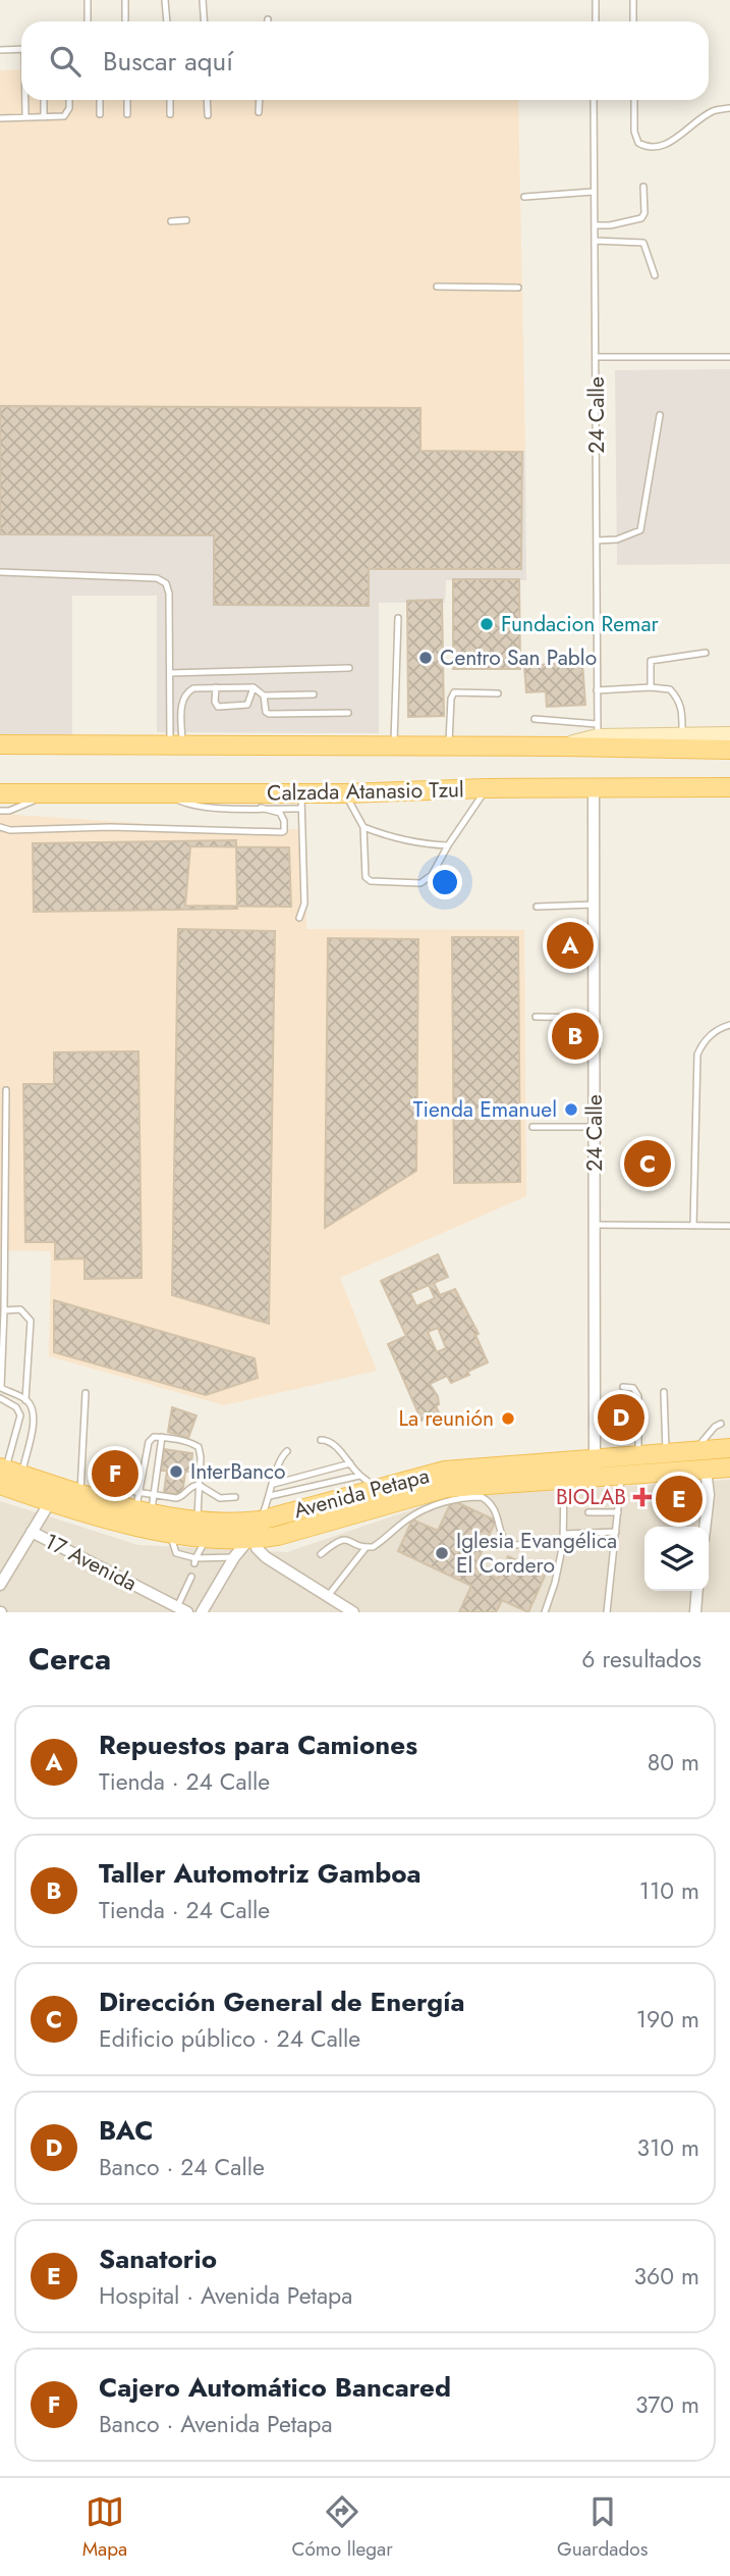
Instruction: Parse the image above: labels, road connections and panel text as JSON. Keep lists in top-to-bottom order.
{
  "streets": {
    "main road": ["Calzada Atanasio Tzul", "Avenida Petapa"],
    "street": ["24 Calle", "17 Avenida"]
  },
  "crossings": [
    ["24 Calle", "Calzada Atanasio Tzul"],
    ["24 Calle", "Avenida Petapa"]
  ],
  "places": {
    "other": [
      "Fundacion Remar",
      "Centro San Pablo",
      "Tienda Emanuel",
      "La reunión",
      "InterBanco",
      "Iglesia Evangélica El Cordero"
    ],
    "health": ["BIOLAB"]
  },
  "page": {
    "search": "Buscar aquí",
    "pins": [
      "A",
      "B",
      "C",
      "D",
      "F",
      "E"
    ],
    "heading": ["Cerca", "6 resultados"],
    "list": [
      {
        "mark": "A",
        "name": "Repuestos para Camiones",
        "note": "Tienda · 24 Calle",
        "value": "80 m"
      },
      {
        "mark": "B",
        "name": "Taller Automotriz Gamboa",
        "note": "Tienda · 24 Calle",
        "value": "110 m"
      },
      {
        "mark": "C",
        "name": "Dirección General de Energía",
        "note": "Edificio público · 24 Calle",
        "value": "190 m"
      },
      {
        "mark": "D",
        "name": "BAC",
        "note": "Banco · 24 Calle",
        "value": "310 m"
      },
      {
        "mark": "E",
        "name": "Sanatorio",
        "note": "Hospital · Avenida Petapa",
        "value": "360 m"
      },
      {
        "mark": "F",
        "name": "Cajero Automático Bancared",
        "note": "Banco · Avenida Petapa",
        "value": "370 m"
      }
    ],
    "nav": ["Mapa", "Cómo llegar", "Guardados"]
  }
}
